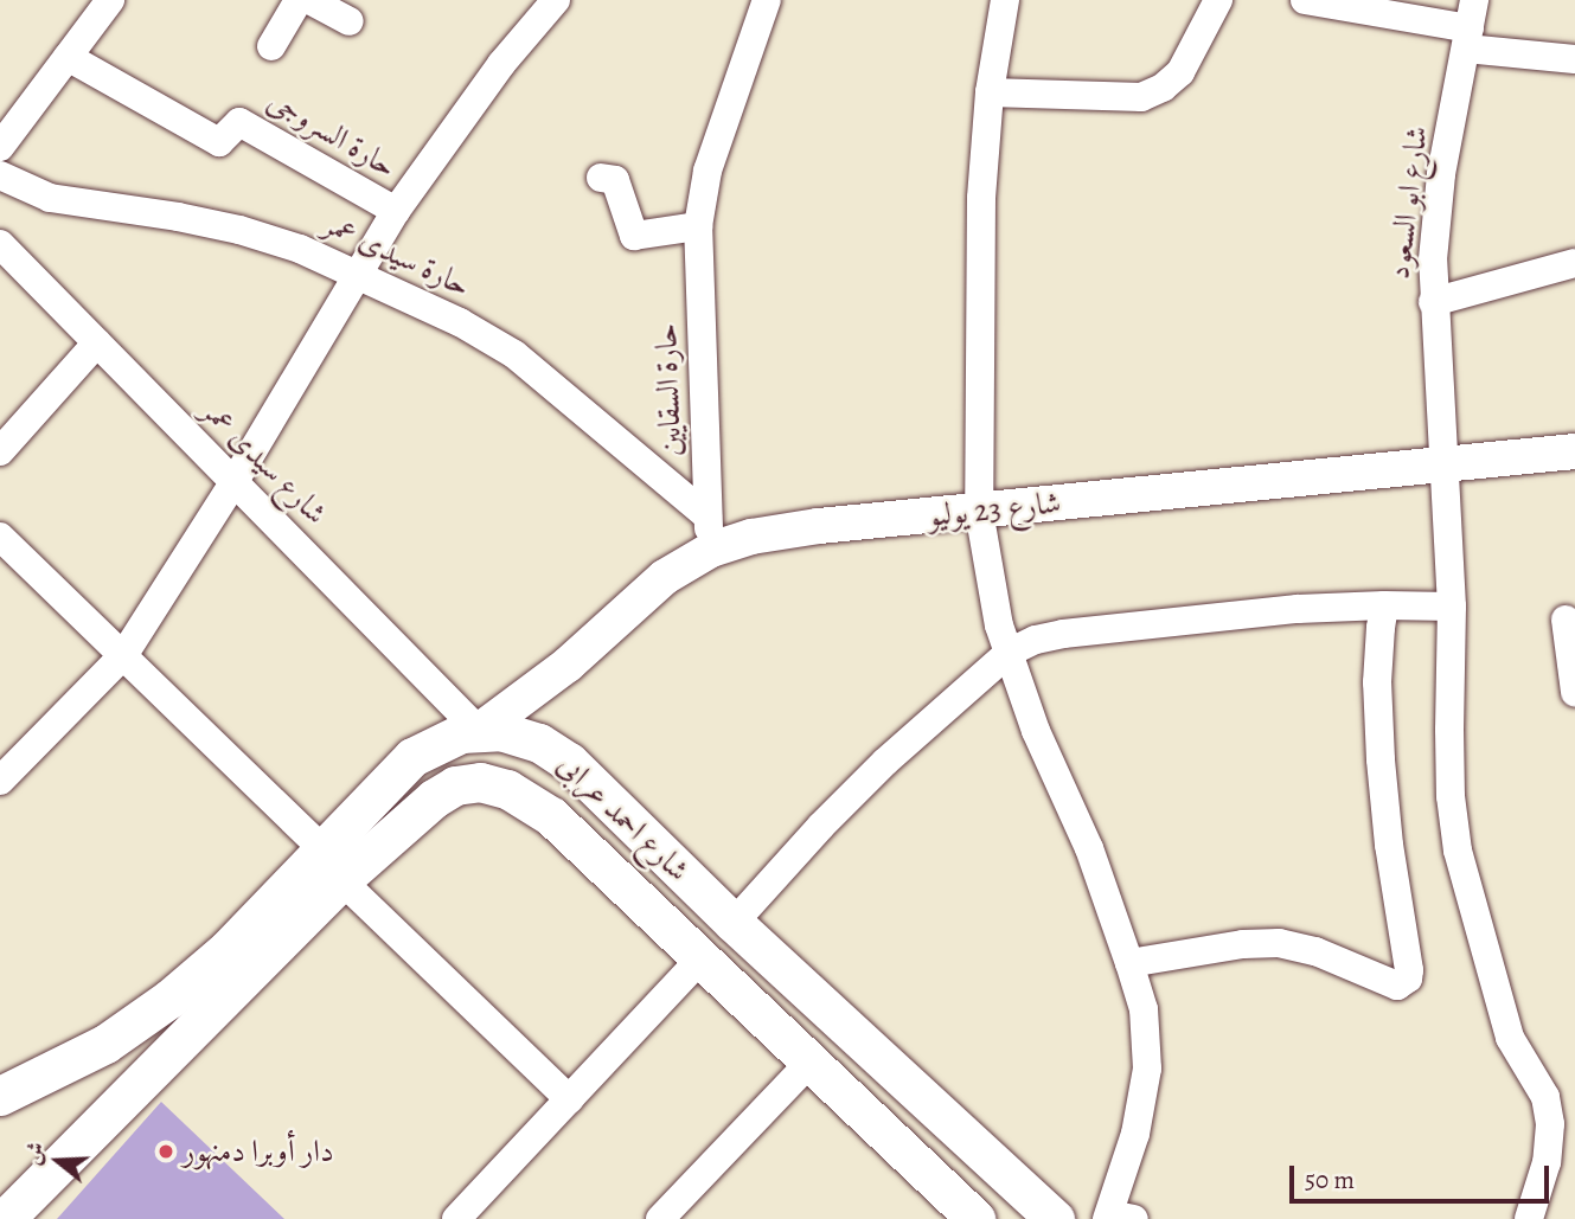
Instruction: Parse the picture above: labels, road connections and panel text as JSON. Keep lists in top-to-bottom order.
{
  "streets": {
    "main road": ["شارع احمد عرابى"],
    "street": [
      "حارة السروجى",
      "شارع ابو السعود",
      "حارة سيدى عمر",
      "حارة السقايين",
      "شارع سيدى عمر",
      "شارع 23 يوليو"
    ]
  },
  "crossings": [
    ["شارع ابو السعود", "شارع 23 يوليو"],
    ["حارة سيدى عمر", "حارة السقايين"],
    ["حارة سيدى عمر", "شارع 23 يوليو"],
    ["حارة السقايين", "شارع 23 يوليو"],
    ["شارع سيدى عمر", "شارع 23 يوليو"],
    ["شارع سيدى عمر", "شارع احمد عرابى"],
    ["شارع 23 يوليو", "شارع احمد عرابى"]
  ],
  "places": ["دار أوبرا دمنهور"],
  "scale_bar": "50 m",
  "north": "left"
}
